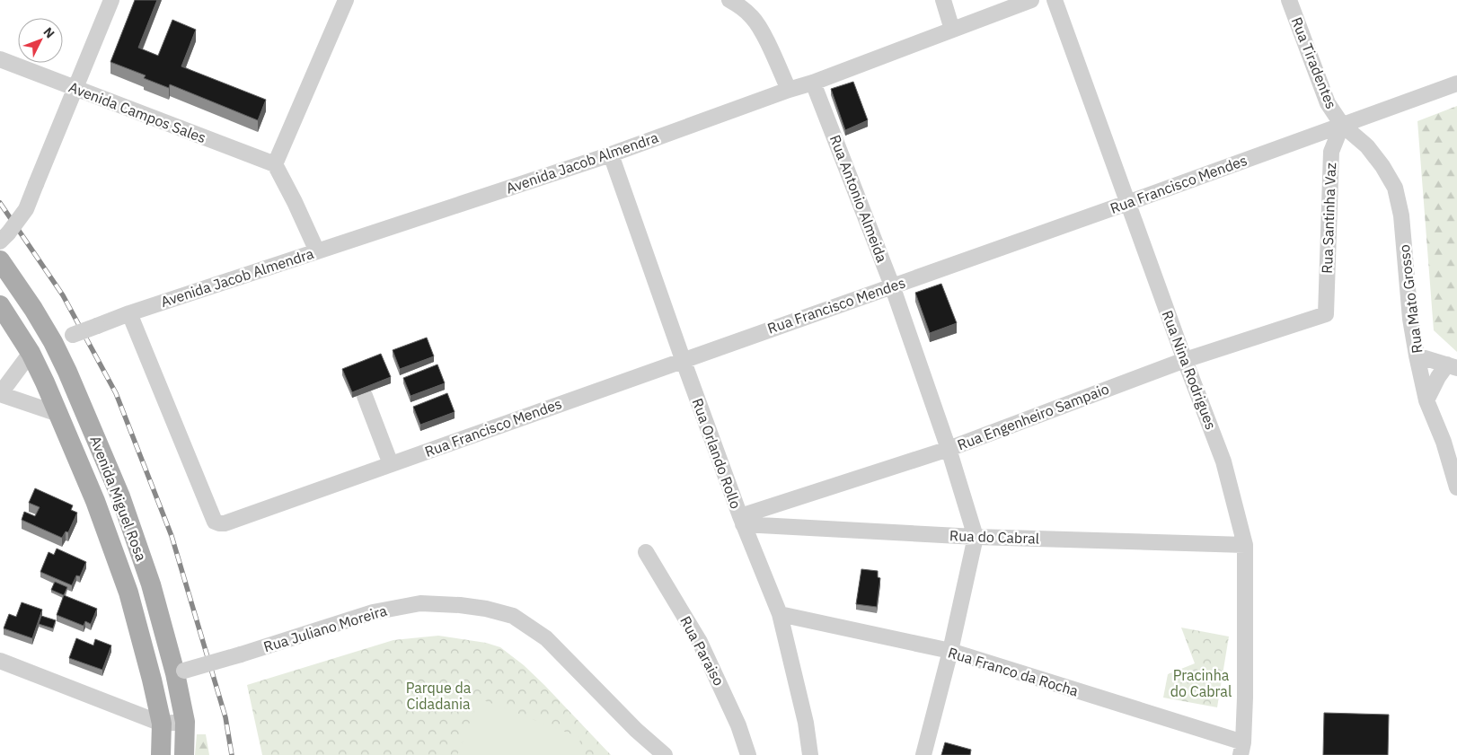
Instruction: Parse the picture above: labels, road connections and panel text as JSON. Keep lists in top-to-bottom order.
{
  "streets": {
    "main road": ["Avenida Miguel Rosa"],
    "street": [
      "Rua Tiradentes",
      "Avenida Campos Sales",
      "Avenida Jacob Almendra",
      "Rua Francisco Mendes",
      "Rua Antonio Almeida",
      "Rua Santinha Vaz",
      "Rua Mato Grosso",
      "Rua Nina Rodrigues",
      "Rua Engenheiro Sampaio",
      "Rua Orlando Rollo",
      "Rua do Cabral",
      "Rua Juliano Moreira",
      "Rua Paraiso",
      "Rua Franco da Rocha"
    ]
  },
  "crossings": [
    ["Rua Tiradentes", "Rua Francisco Mendes"],
    ["Rua Tiradentes", "Rua Santinha Vaz"],
    ["Rua Tiradentes", "Rua Mato Grosso"],
    ["Avenida Jacob Almendra", "Rua Francisco Mendes"],
    ["Avenida Jacob Almendra", "Rua Antonio Almeida"],
    ["Avenida Jacob Almendra", "Rua Orlando Rollo"],
    ["Avenida Jacob Almendra", "Avenida Miguel Rosa"],
    ["Rua Francisco Mendes", "Rua Antonio Almeida"],
    ["Rua Francisco Mendes", "Rua Santinha Vaz"],
    ["Rua Francisco Mendes", "Rua Mato Grosso"],
    ["Rua Francisco Mendes", "Rua Nina Rodrigues"],
    ["Rua Francisco Mendes", "Rua Orlando Rollo"],
    ["Rua Antonio Almeida", "Rua Engenheiro Sampaio"],
    ["Rua Antonio Almeida", "Rua do Cabral"],
    ["Rua Antonio Almeida", "Rua Franco da Rocha"],
    ["Rua Santinha Vaz", "Rua Mato Grosso"],
    ["Rua Santinha Vaz", "Rua Engenheiro Sampaio"],
    ["Rua Nina Rodrigues", "Rua Engenheiro Sampaio"],
    ["Rua Nina Rodrigues", "Rua do Cabral"],
    ["Rua Nina Rodrigues", "Rua Franco da Rocha"],
    ["Rua Engenheiro Sampaio", "Rua Orlando Rollo"],
    ["Rua Engenheiro Sampaio", "Rua do Cabral"],
    ["Rua Orlando Rollo", "Rua do Cabral"],
    ["Rua Orlando Rollo", "Rua Franco da Rocha"],
    ["Avenida Miguel Rosa", "Rua Juliano Moreira"]
  ],
  "parks": ["Pracinha do Cabral", "Parque da Cidadania"],
  "north": "top right"
}
